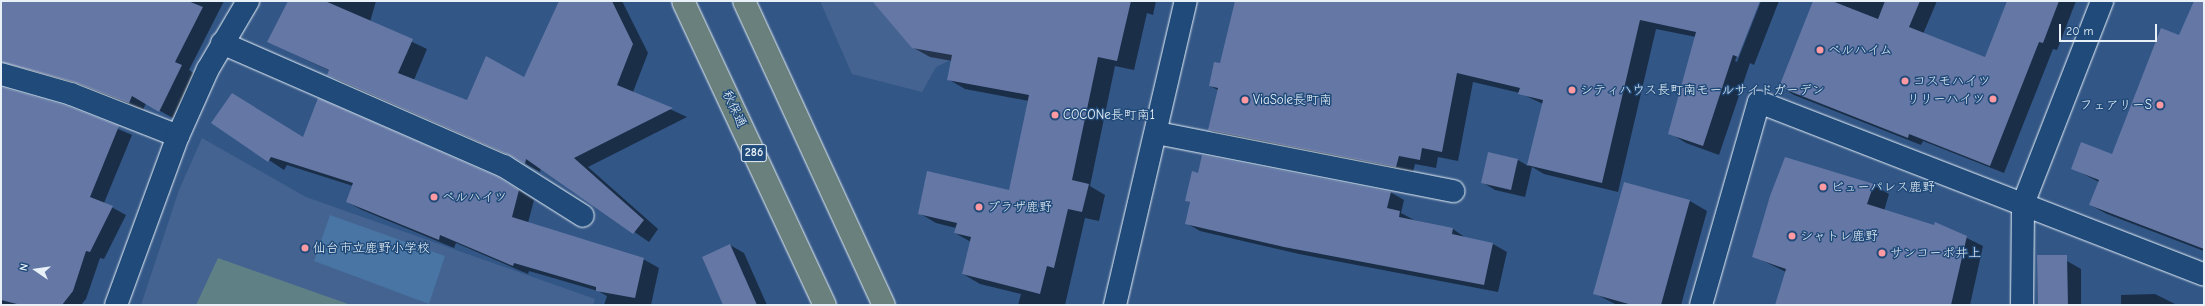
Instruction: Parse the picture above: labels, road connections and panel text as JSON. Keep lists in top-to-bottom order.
{
  "streets": {
    "highway": ["秋保通", "286"]
  },
  "places": [
    "ベルハイム",
    "コスモハイツ",
    "シティハウス長町南モールサイドガーデン",
    "リリーハイツ",
    "ViaSole長町南",
    "フェアリーS",
    "COCONe長町南1",
    "ビューパレス鹿野",
    "ベルハイツ",
    "プラザ鹿野",
    "シャトレ鹿野",
    "仙台市立鹿野小学校",
    "サンコーポ井上"
  ],
  "scale_bar": "20 m",
  "north": "left"
}
